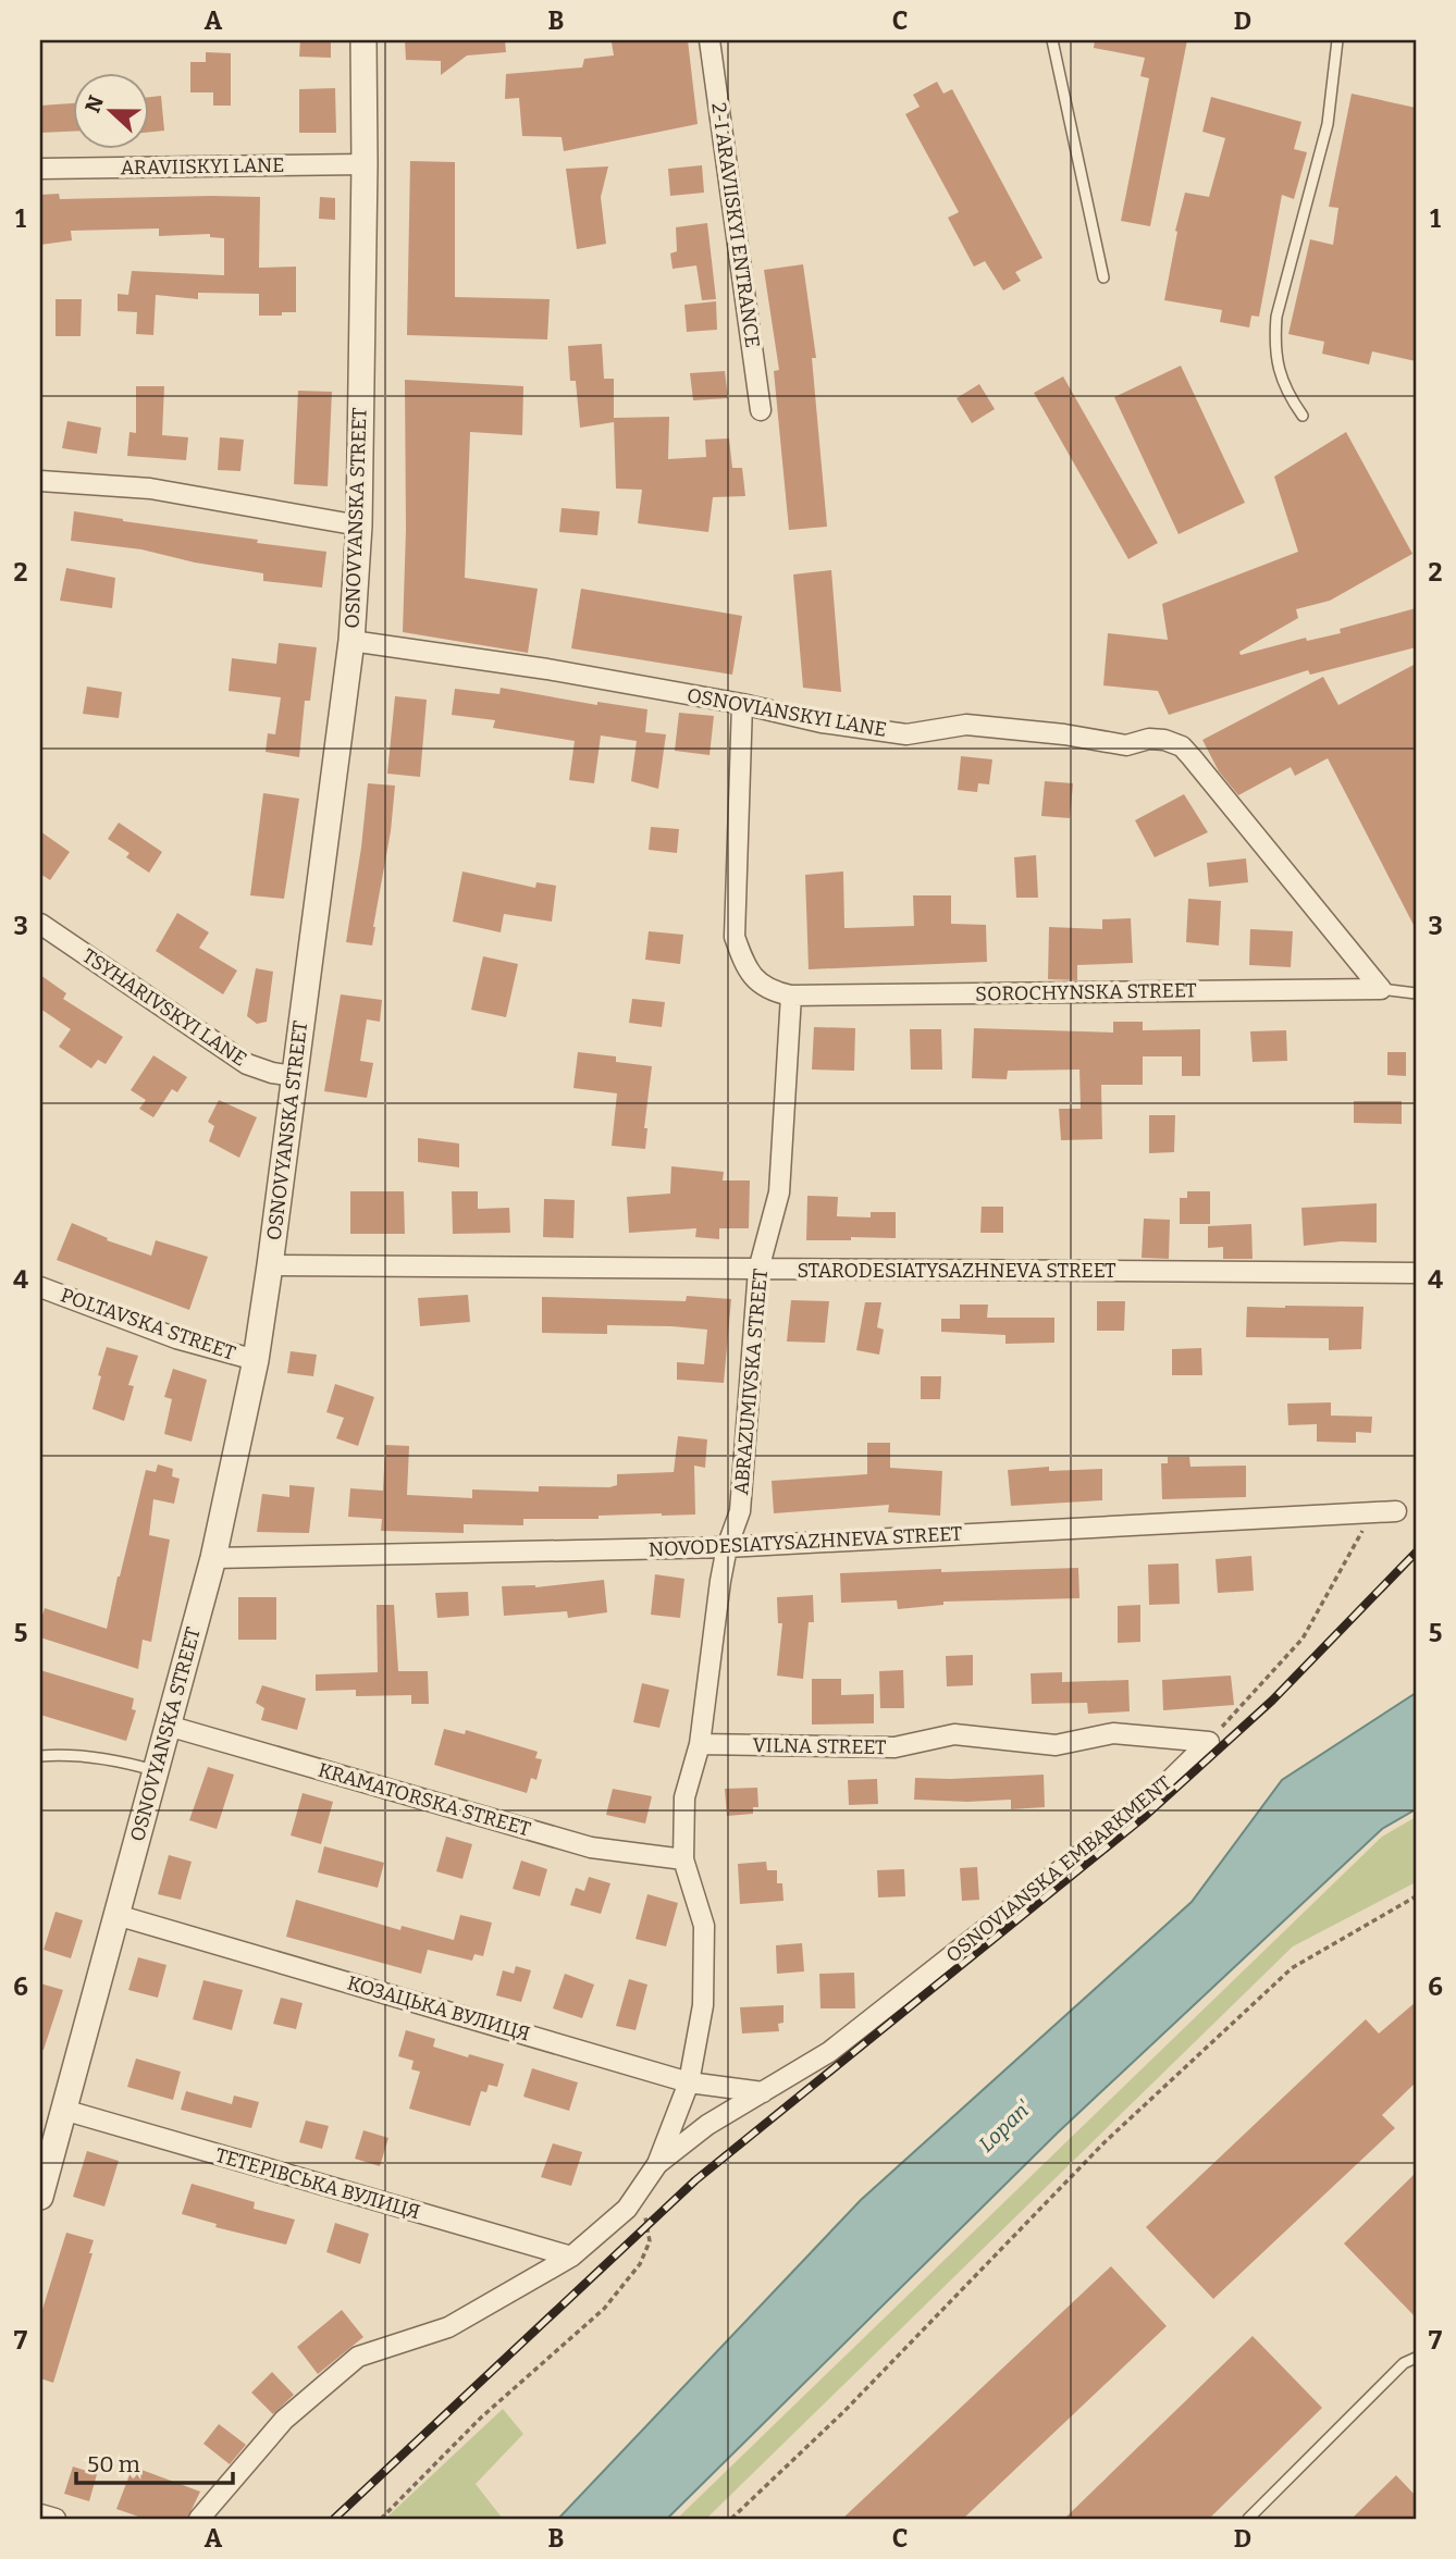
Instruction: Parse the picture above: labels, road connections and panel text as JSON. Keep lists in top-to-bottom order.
{
  "streets": {
    "street": [
      "ARAVIISKYI LANE",
      "2-I ARAVIISKYI ENTRANCE",
      "OSNOVYANSKA STREET",
      "OSNOVIANSKYI LANE",
      "SOROCHYNSKA STREET",
      "TSYHARIVSKYI LANE",
      "STARODESIATYSAZHNEVA STREET",
      "POLTAVSKA STREET",
      "ABRAZUMIVSKA STREET",
      "NOVODESIATYSAZHNEVA STREET",
      "VILNA STREET",
      "KRAMATORSKA STREET",
      "OSNOVIANSKA EMBARKMENT",
      "КОЗАЦЬКА ВУЛИЦЯ",
      "ТЕТЕРІВСЬКА ВУЛИЦЯ"
    ]
  },
  "crossings": [
    ["ARAVIISKYI LANE", "OSNOVYANSKA STREET"],
    ["OSNOVYANSKA STREET", "OSNOVIANSKYI LANE"],
    ["OSNOVYANSKA STREET", "TSYHARIVSKYI LANE"],
    ["OSNOVYANSKA STREET", "STARODESIATYSAZHNEVA STREET"],
    ["OSNOVYANSKA STREET", "POLTAVSKA STREET"],
    ["OSNOVYANSKA STREET", "NOVODESIATYSAZHNEVA STREET"],
    ["OSNOVYANSKA STREET", "KRAMATORSKA STREET"],
    ["OSNOVYANSKA STREET", "КОЗАЦЬКА ВУЛИЦЯ"],
    ["OSNOVYANSKA STREET", "ТЕТЕРІВСЬКА ВУЛИЦЯ"],
    ["OSNOVIANSKYI LANE", "SOROCHYNSKA STREET"],
    ["SOROCHYNSKA STREET", "ABRAZUMIVSKA STREET"],
    ["STARODESIATYSAZHNEVA STREET", "ABRAZUMIVSKA STREET"],
    ["ABRAZUMIVSKA STREET", "NOVODESIATYSAZHNEVA STREET"],
    ["ABRAZUMIVSKA STREET", "VILNA STREET"],
    ["ABRAZUMIVSKA STREET", "KRAMATORSKA STREET"],
    ["ABRAZUMIVSKA STREET", "OSNOVIANSKA EMBARKMENT"],
    ["ABRAZUMIVSKA STREET", "КОЗАЦЬКА ВУЛИЦЯ"],
    ["VILNA STREET", "OSNOVIANSKA EMBARKMENT"],
    ["OSNOVIANSKA EMBARKMENT", "КОЗАЦЬКА ВУЛИЦЯ"]
  ],
  "water": ["Lopan'"],
  "scale_bar": "50 m",
  "north": "left",
  "grid": {
    "columns": [
      "A",
      "B",
      "C",
      "D"
    ],
    "rows": [
      "1",
      "2",
      "3",
      "4",
      "5",
      "6",
      "7"
    ]
  }
}
